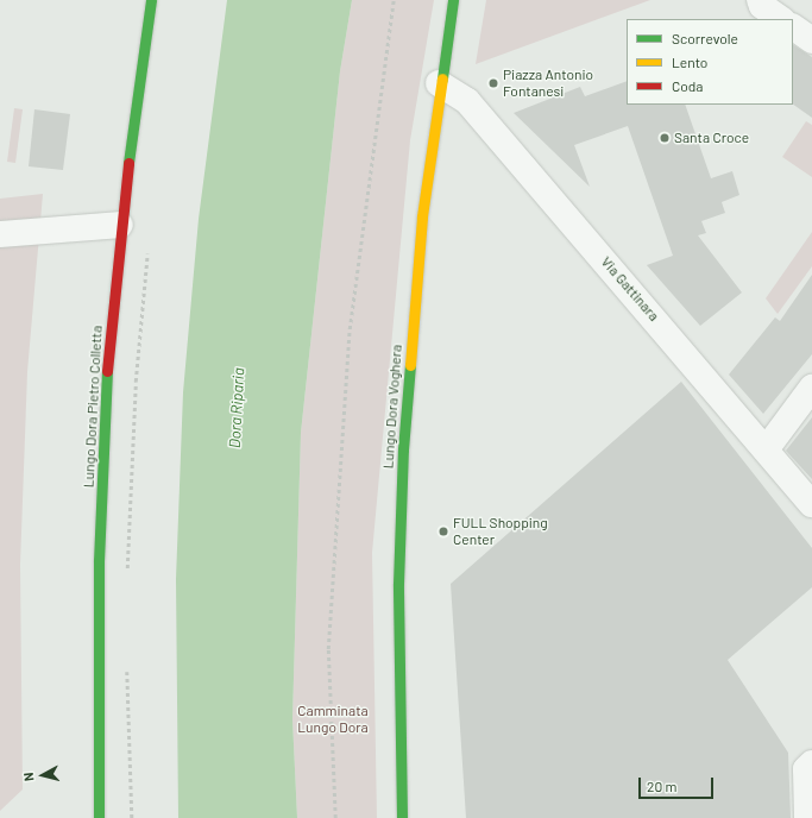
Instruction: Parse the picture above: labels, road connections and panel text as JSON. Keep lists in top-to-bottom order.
{
  "streets": {
    "street": ["Via Gattinara", "Lungo Dora Pietro Colletta", "Lungo Dora Voghera"]
  },
  "crossings": [
    ["Via Gattinara", "Lungo Dora Voghera"]
  ],
  "water": ["Dora Riparia"],
  "parks": ["Camminata Lungo Dora"],
  "places": ["Piazza Antonio Fontanesi", "Santa Croce", "FULL Shopping Center"],
  "legend": ["Scorrevole", "Lento", "Coda"],
  "scale_bar": "20 m",
  "north": "left"
}
